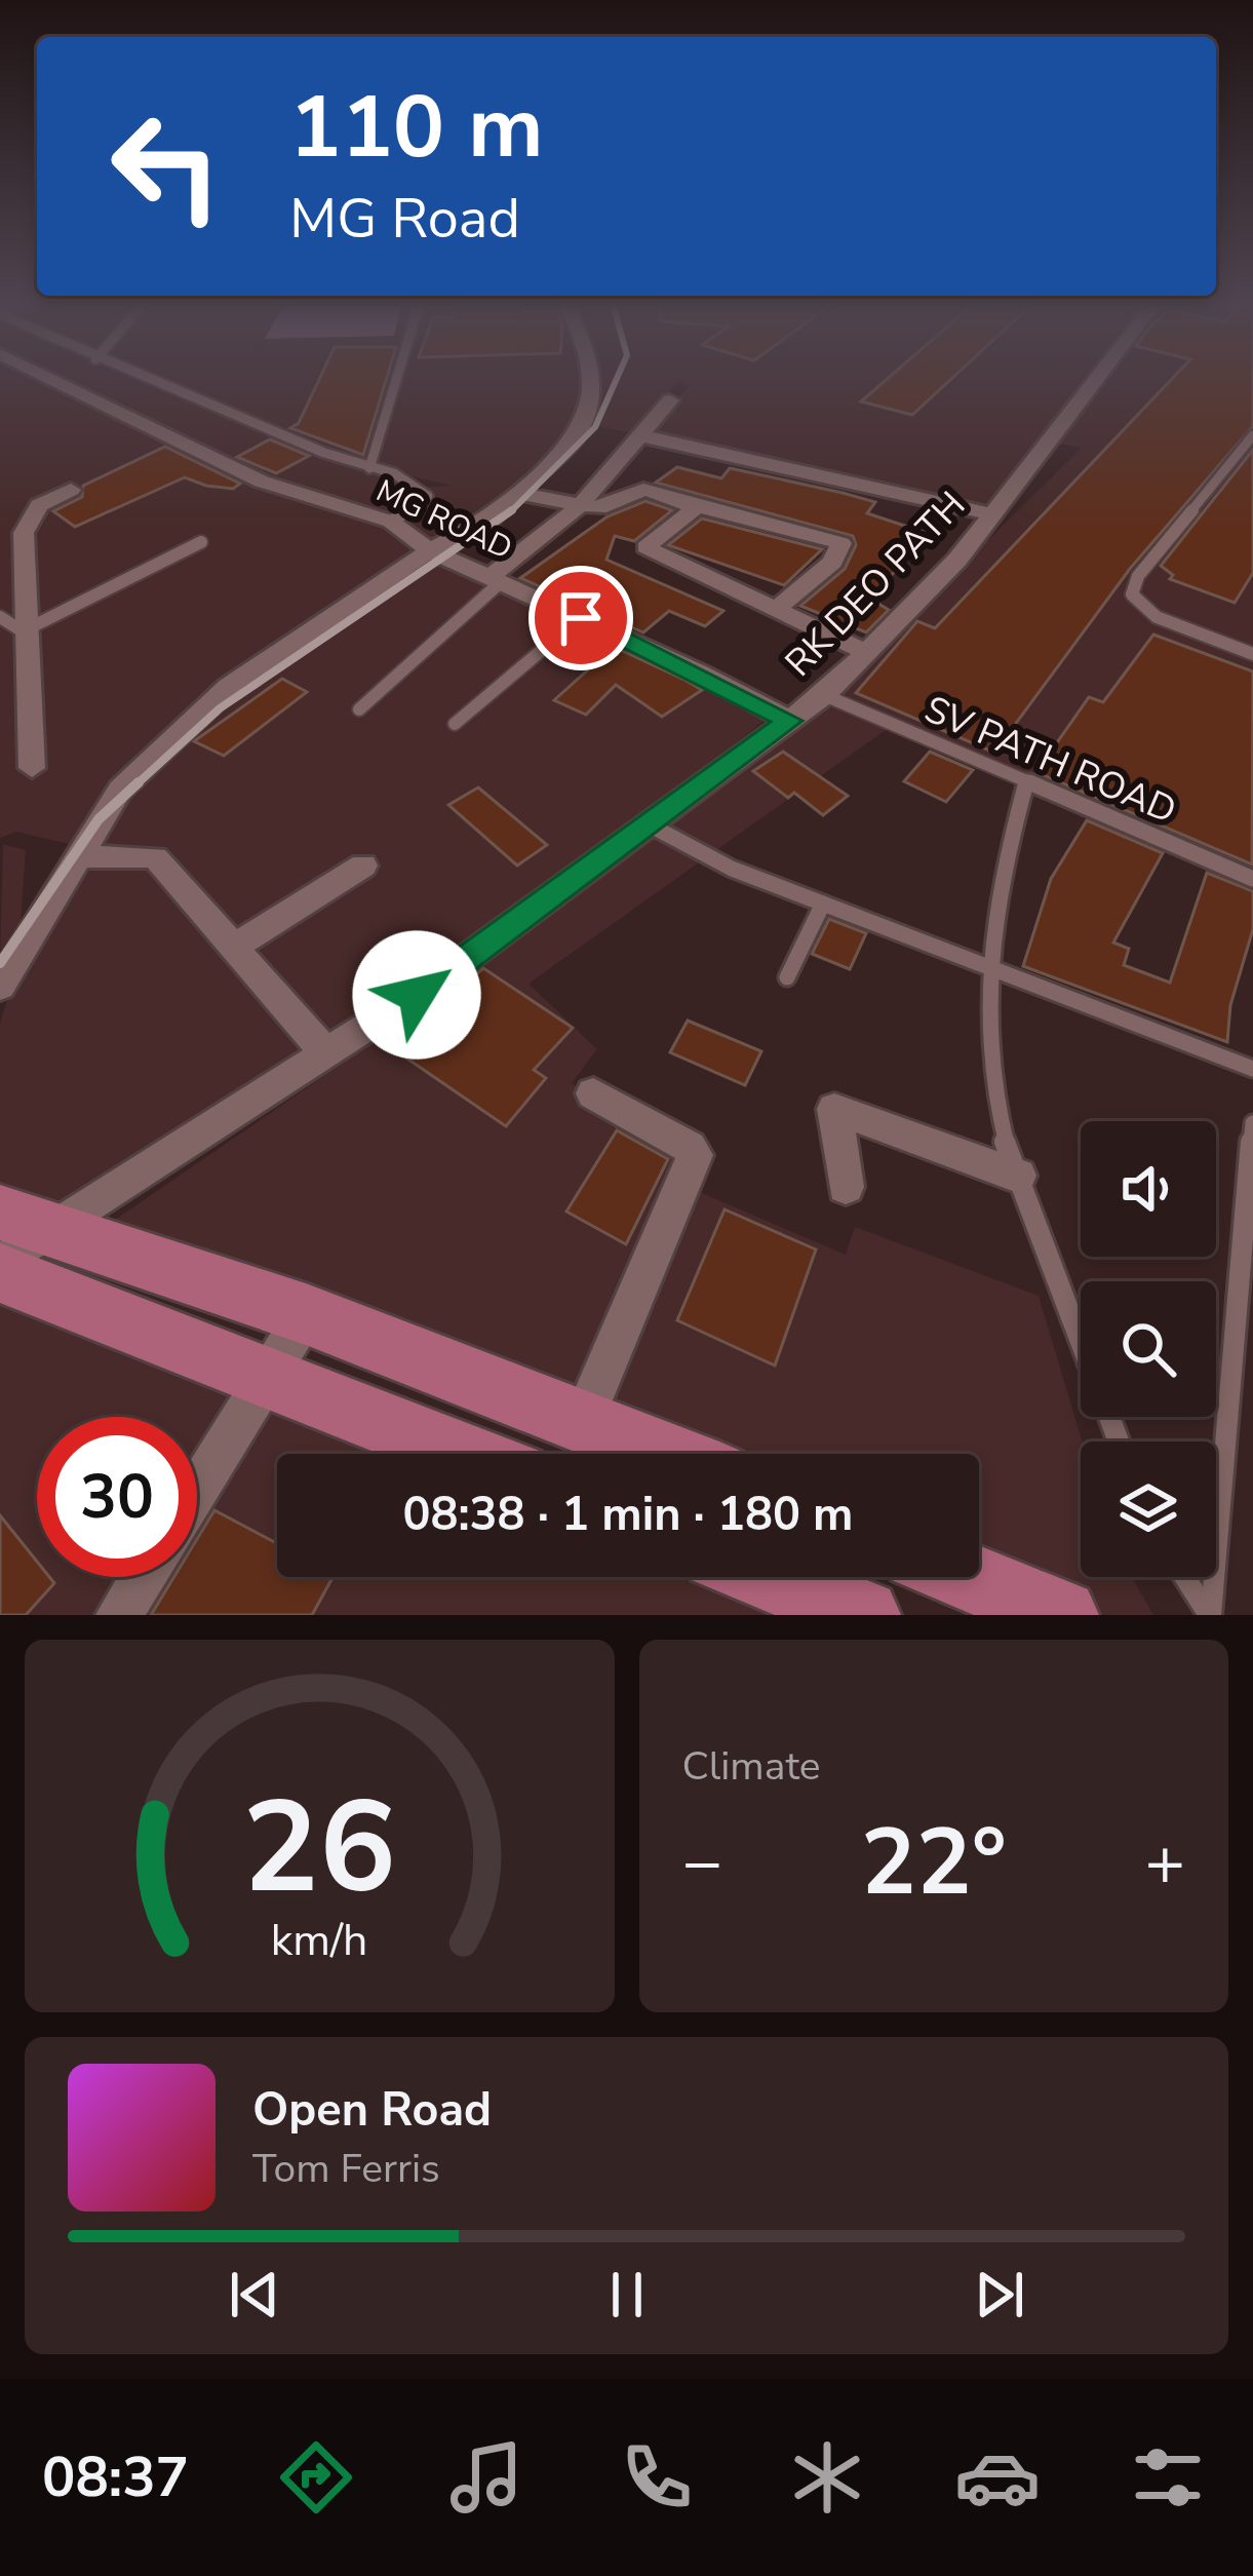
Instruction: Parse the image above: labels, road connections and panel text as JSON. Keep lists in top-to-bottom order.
{
  "streets": {
    "street": ["MG ROAD", "RK DEO PATH"],
    "lane": ["SV PATH ROAD"]
  },
  "crossings": [
    ["MG ROAD", "RK DEO PATH"],
    ["RK DEO PATH", "SV PATH ROAD"]
  ],
  "page": {
    "turn": ["110 m", "MG Road"],
    "limit": "30",
    "trip": "08:38 · 1 min · 180 m",
    "tile": "Climate",
    "heat": ["−", "22°", "+"],
    "song": ["Open Road", "Tom Ferris"],
    "tabs": "08:37",
    "gauge": ["26", "km/h"]
  }
}
